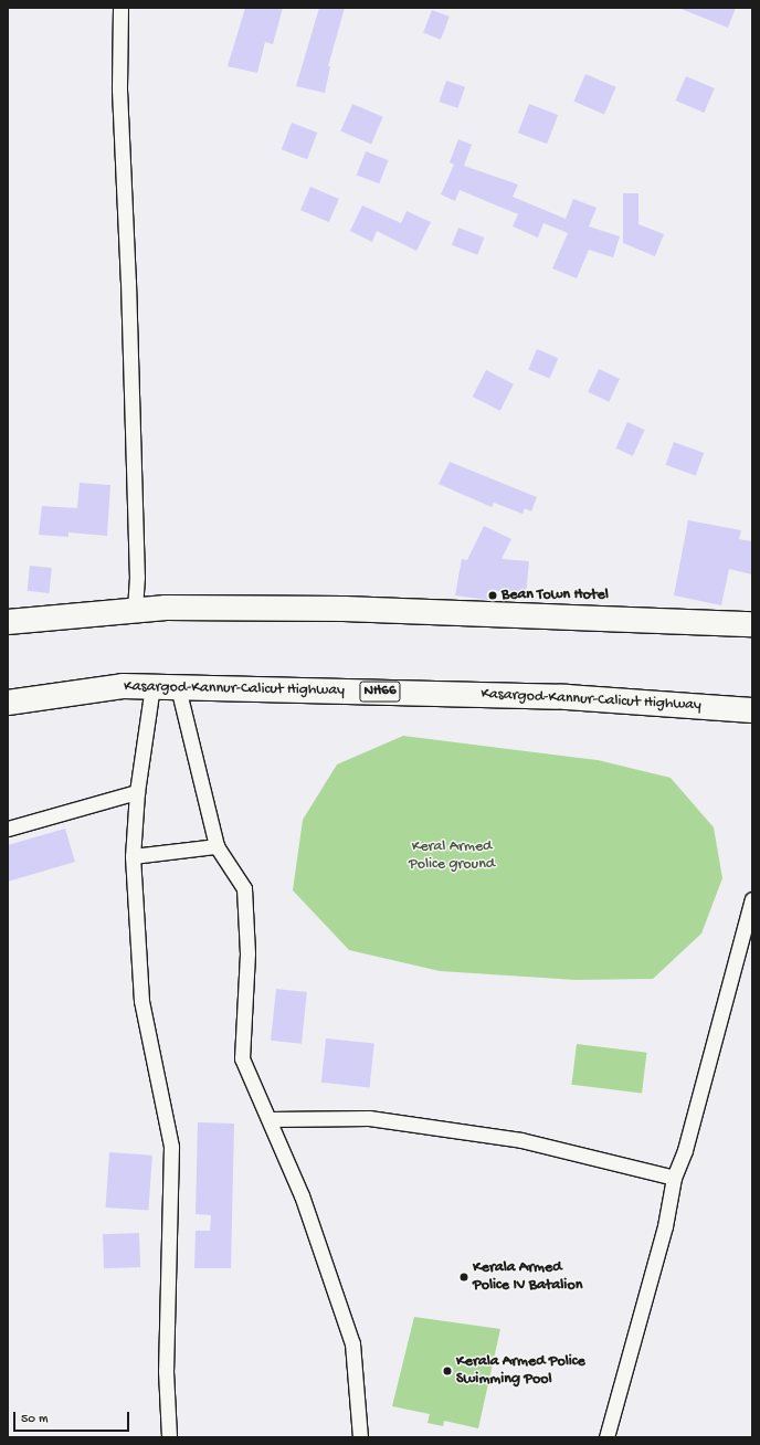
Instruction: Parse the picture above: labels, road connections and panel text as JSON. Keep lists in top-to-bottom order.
{
  "streets": {
    "highway": ["Kasargod-Kannur-Calicut Highway", "NH66"]
  },
  "parks": ["Keral Armed Police ground"],
  "places": ["Bean Town Hotel", "Kerala Armed Police IV Batalion", "Kerala Armed Police Swimming Pool"],
  "scale_bar": "50 m"
}
